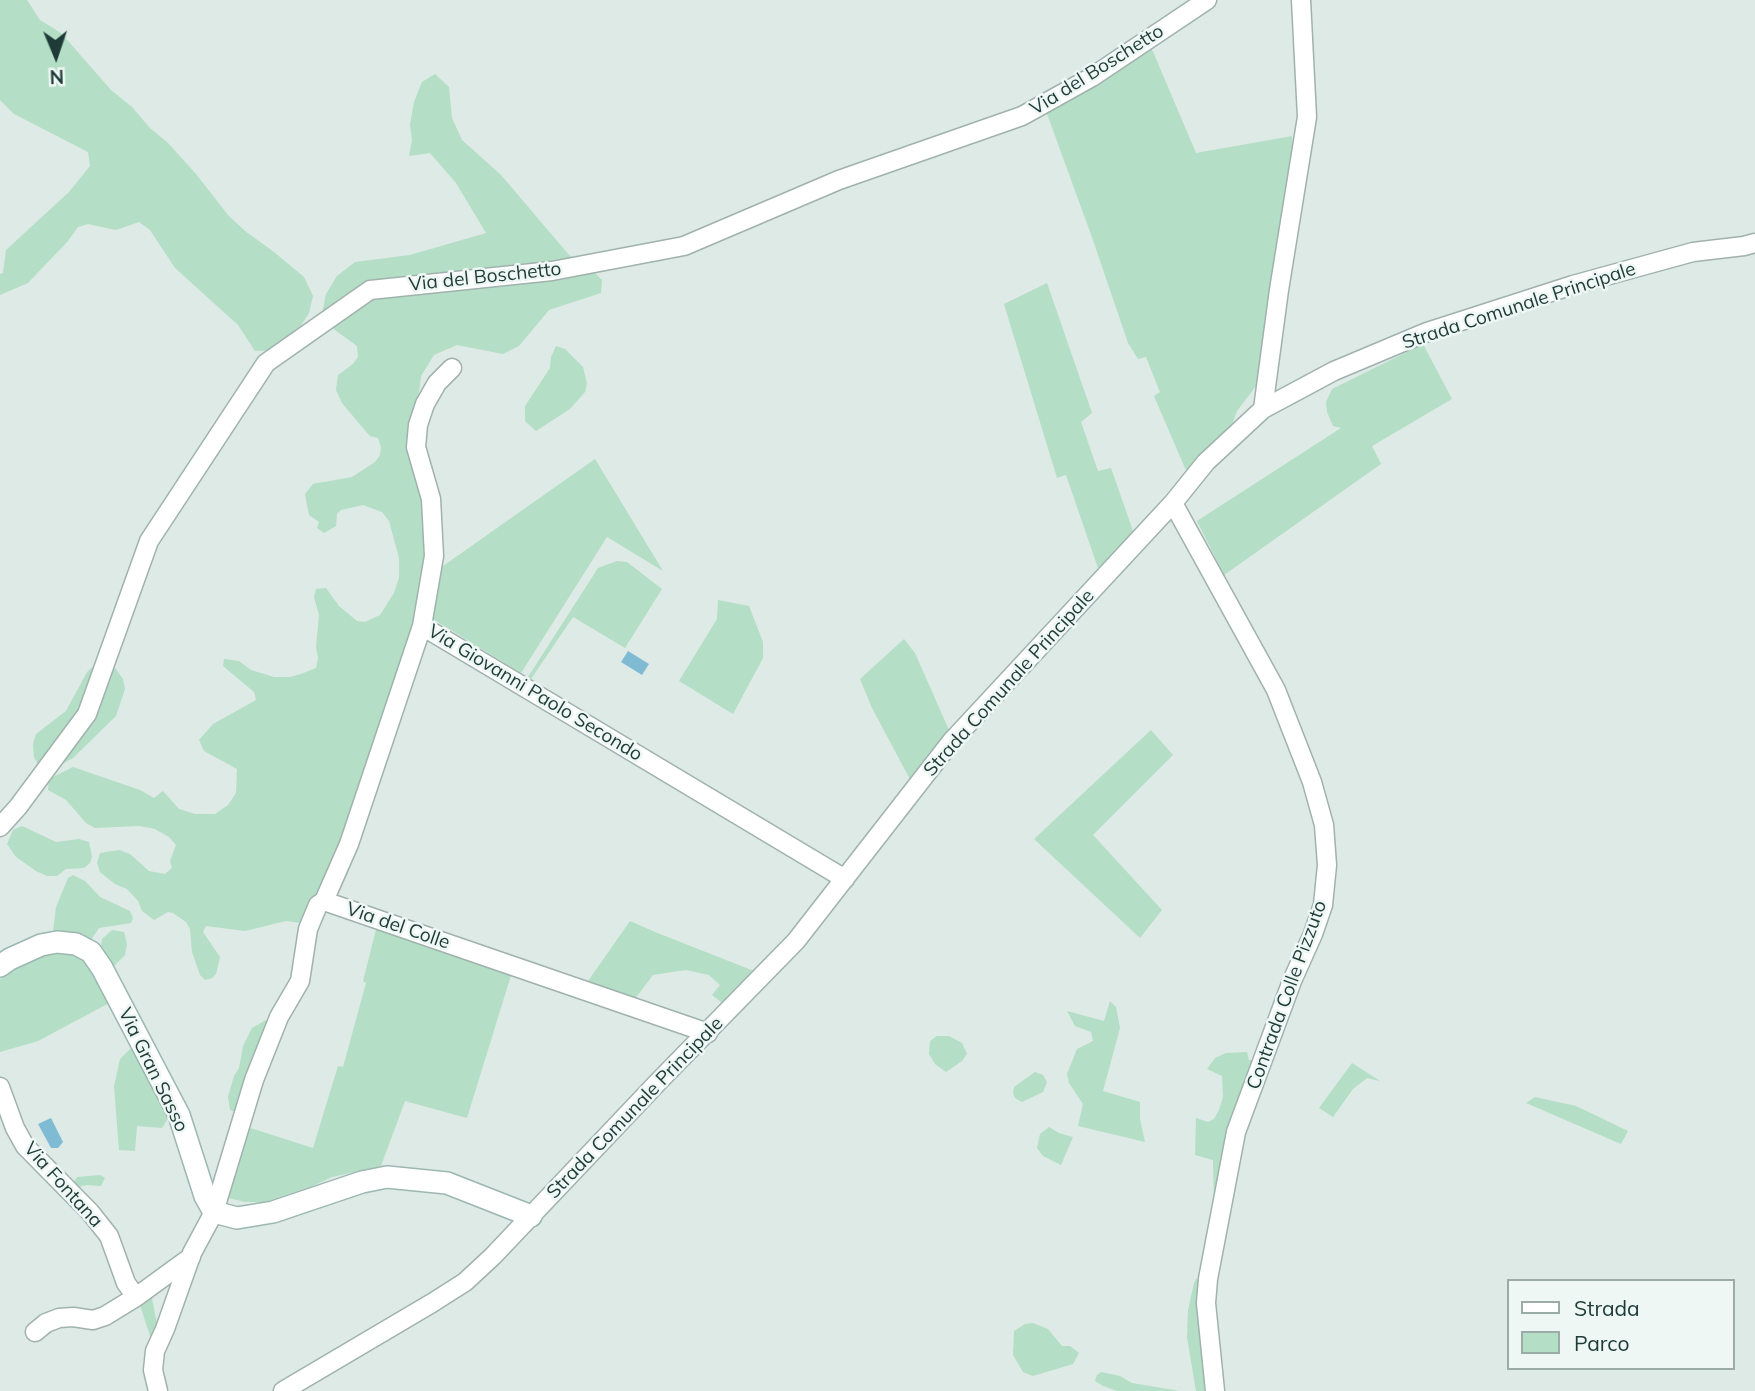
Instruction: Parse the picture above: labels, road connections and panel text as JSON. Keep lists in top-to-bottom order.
{
  "streets": {
    "street": [
      "Via del Boschetto",
      "Strada Comunale Principale",
      "Via Giovanni Paolo Secondo",
      "Via del Colle",
      "Contrada Colle Pizzuto",
      "Via Gran Sasso",
      "Via Fontana"
    ]
  },
  "crossings": [
    ["Strada Comunale Principale", "Via Giovanni Paolo Secondo"],
    ["Strada Comunale Principale", "Via del Colle"],
    ["Strada Comunale Principale", "Contrada Colle Pizzuto"],
    ["Via del Colle", "Via Gran Sasso"]
  ],
  "legend": ["Strada", "Parco"],
  "north": "bottom"
}
